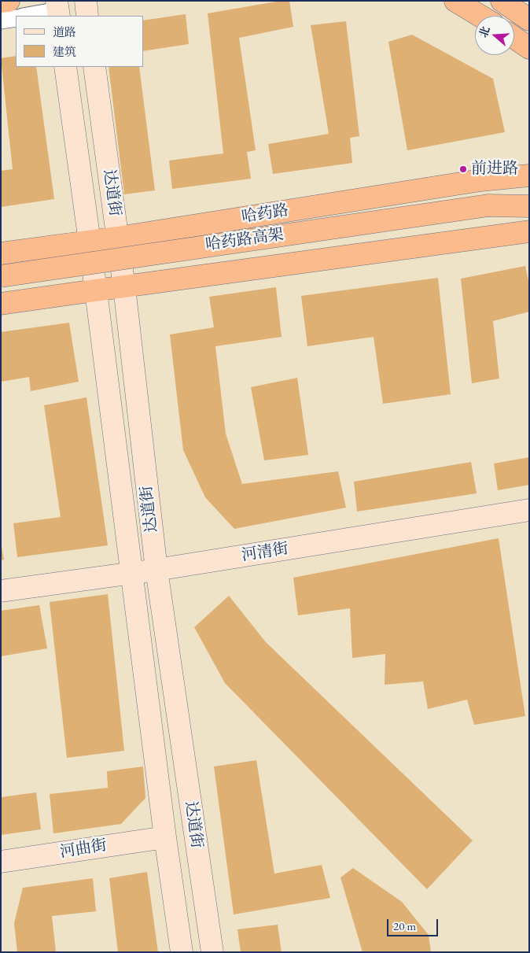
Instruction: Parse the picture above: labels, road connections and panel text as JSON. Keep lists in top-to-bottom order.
{
  "streets": {
    "highway": ["哈药路", "哈药路高架"],
    "main road": ["达道街", "河清街", "河曲街"]
  },
  "crossings": [
    ["达道街", "哈药路"],
    ["达道街", "河清街"],
    ["达道街", "河曲街"]
  ],
  "places": ["前进路"],
  "legend": ["道路", "建筑"],
  "scale_bar": "20 m",
  "north": "left"
}
